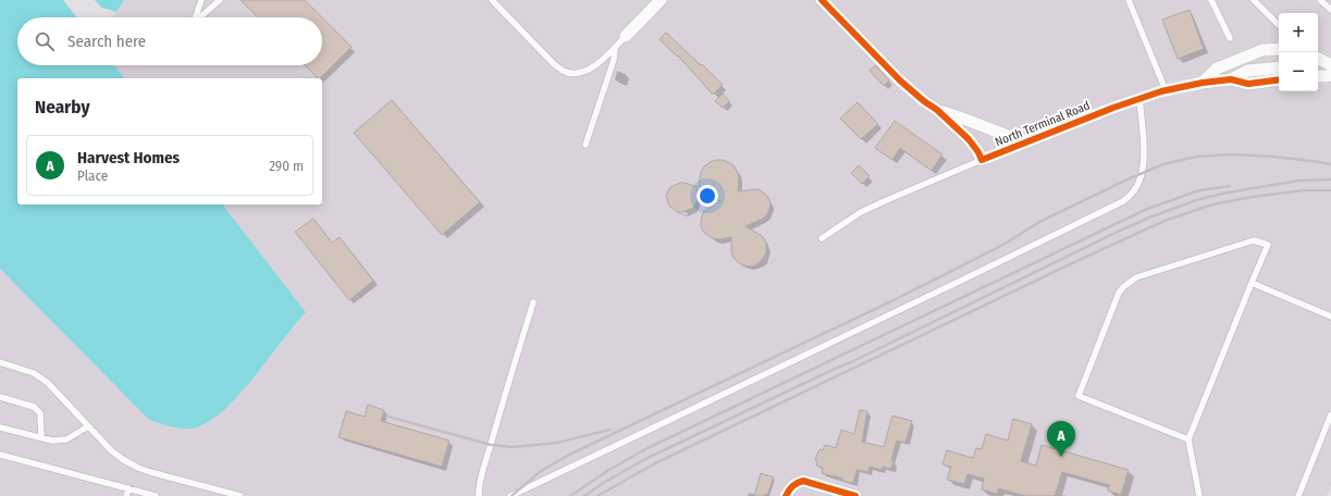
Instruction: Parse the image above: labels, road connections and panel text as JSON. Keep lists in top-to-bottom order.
{
  "streets": {
    "street": ["North Terminal Road"]
  },
  "page": {
    "map_buttons": ["+", "−"],
    "search": "Search here",
    "heading": "Nearby",
    "list": [
      {
        "mark": "A",
        "name": "Harvest Homes",
        "note": "Place",
        "value": "290 m"
      }
    ],
    "pins": "A"
  }
}
